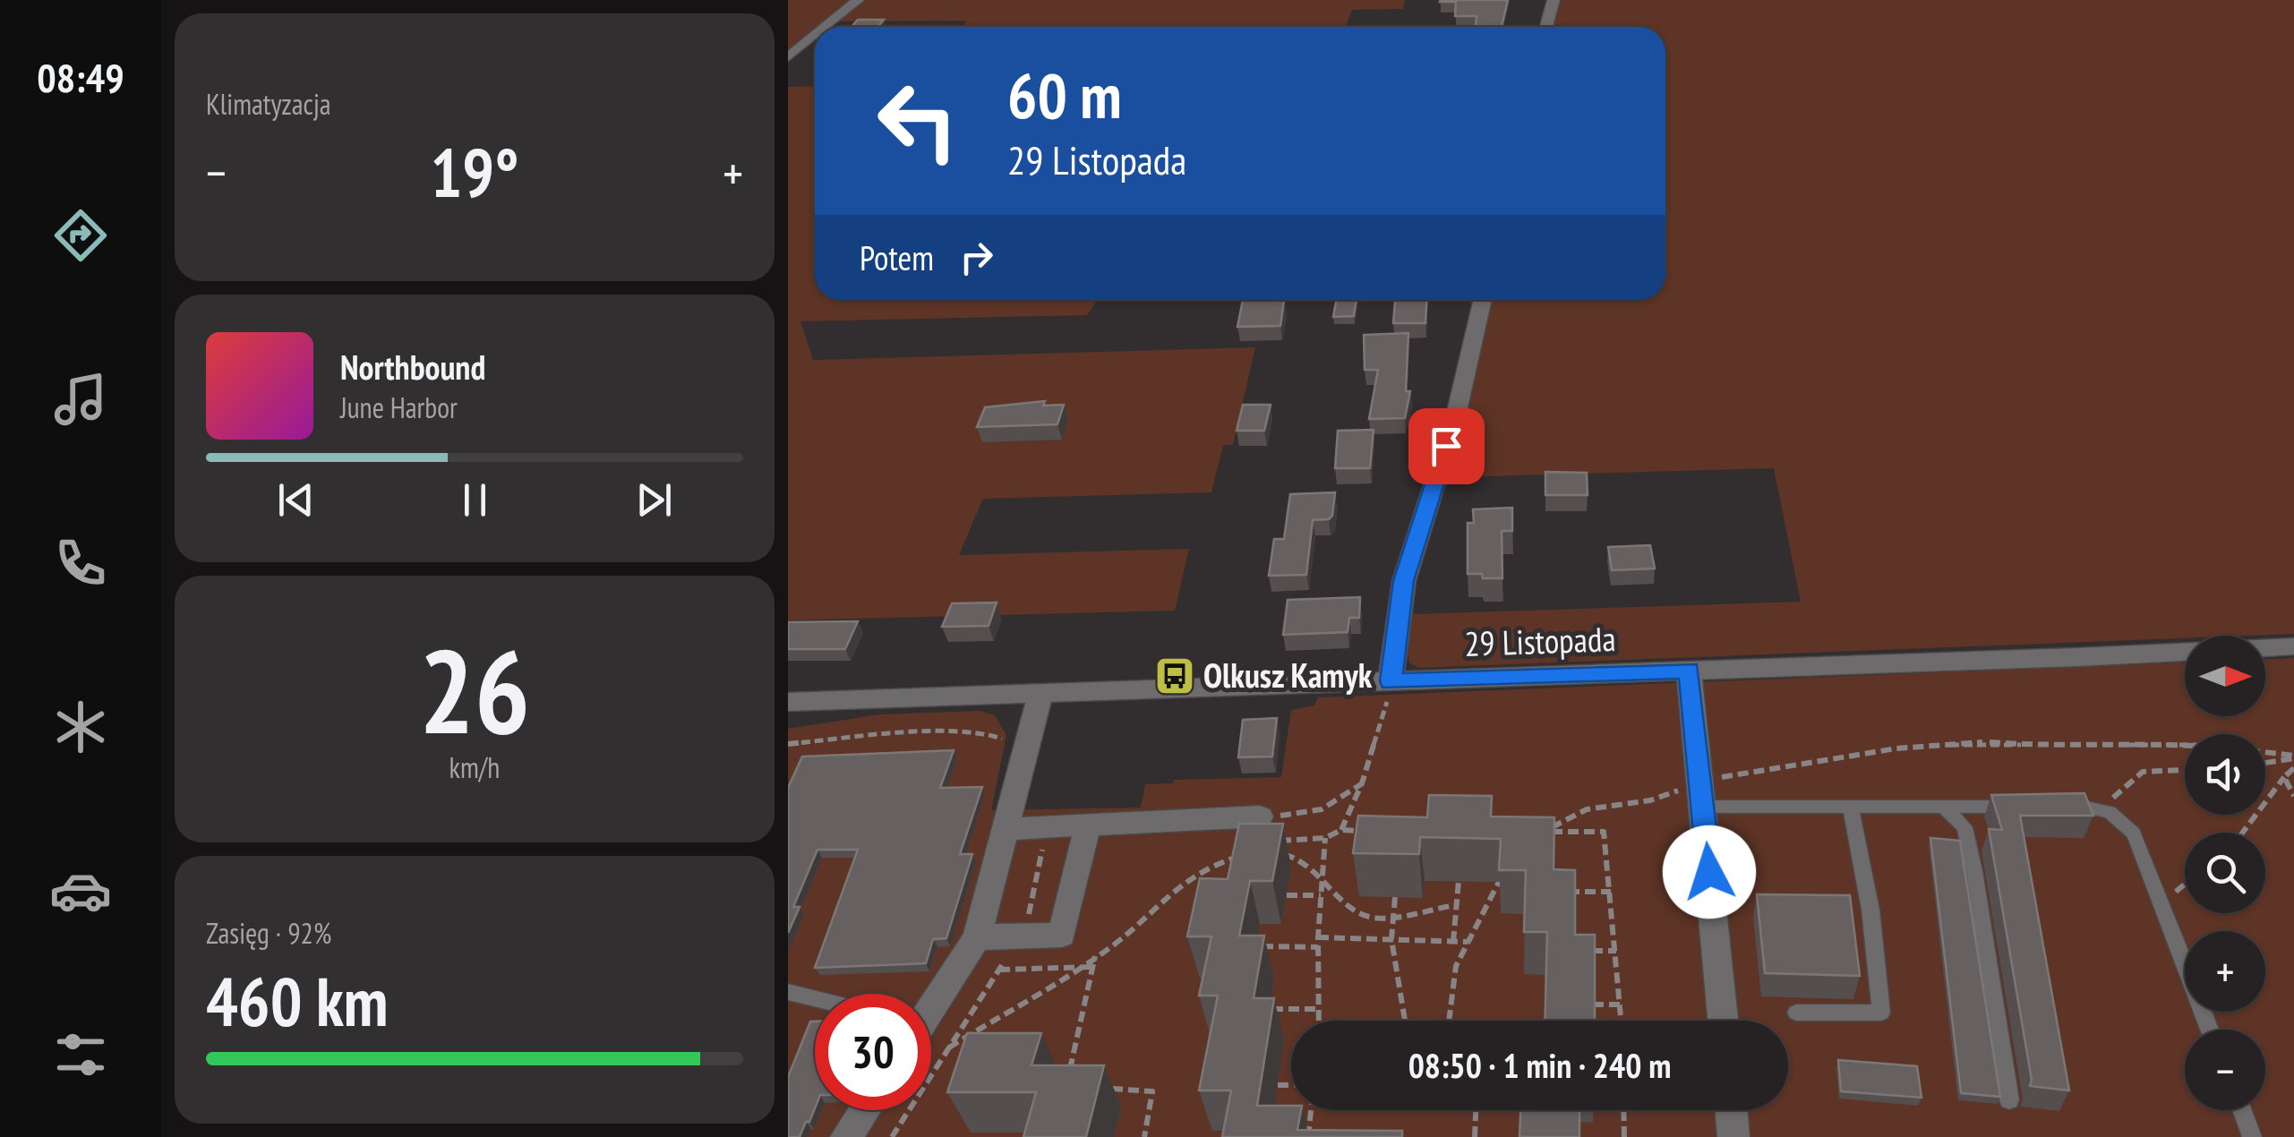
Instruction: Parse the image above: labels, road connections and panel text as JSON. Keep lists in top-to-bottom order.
{
  "streets": {
    "street": ["29 Listopada"]
  },
  "places": {
    "bus stop": ["Olkusz Kamyk"]
  },
  "north": "right",
  "page": {
    "tabs": "08:49",
    "tile": [
      "Klimatyzacja",
      ["26", "km/h"],
      ["Zasięg · 92%", "460 km"]
    ],
    "turn": ["60 m", "29 Listopada"],
    "heat": ["−", "19°", "+"],
    "then": "Potem",
    "song": ["Northbound", "June Harbor"],
    "map_buttons": ["+", "−"],
    "limit": "30",
    "trip": "08:50 · 1 min · 240 m"
  }
}
